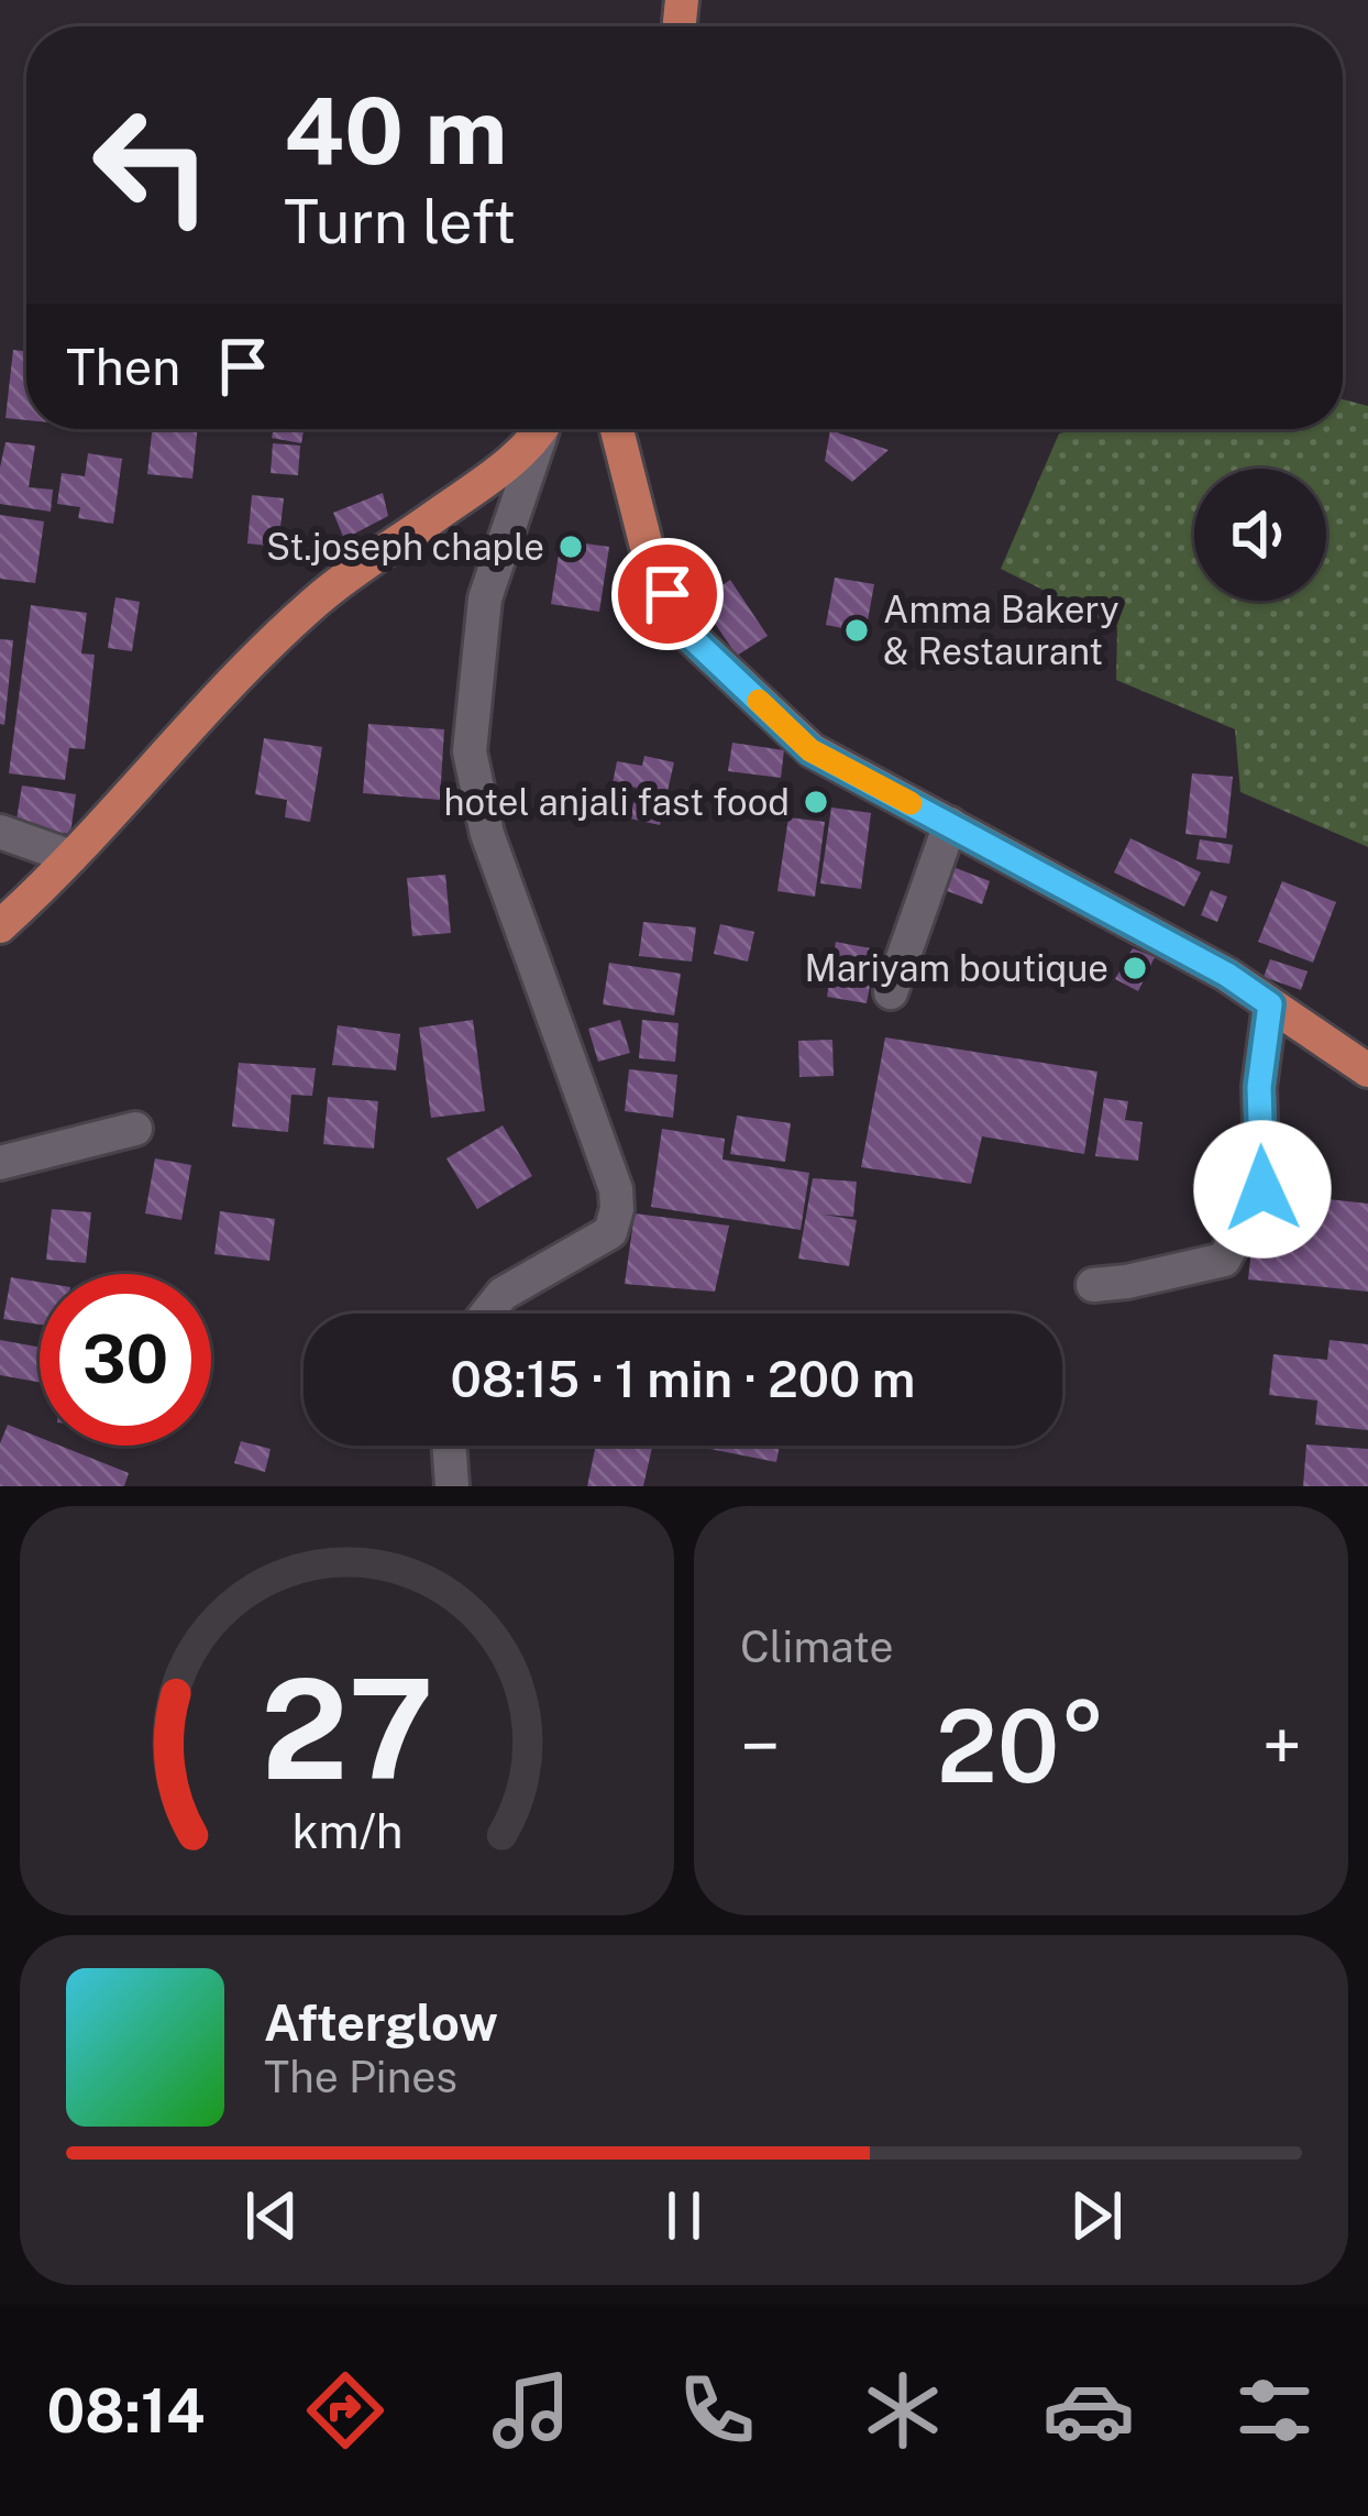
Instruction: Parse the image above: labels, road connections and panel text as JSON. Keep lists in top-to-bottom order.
{
  "places": [
    "St.joseph chaple",
    "Amma Bakery & Restaurant",
    "hotel anjali fast food",
    "Mariyam boutique"
  ],
  "page": {
    "turn": ["40 m", "Turn left"],
    "then": "Then",
    "limit": "30",
    "trip": "08:15 · 1 min · 200 m",
    "tile": "Climate",
    "heat": ["−", "20°", "+"],
    "song": ["Afterglow", "The Pines"],
    "tabs": "08:14",
    "gauge": ["27", "km/h"]
  }
}
